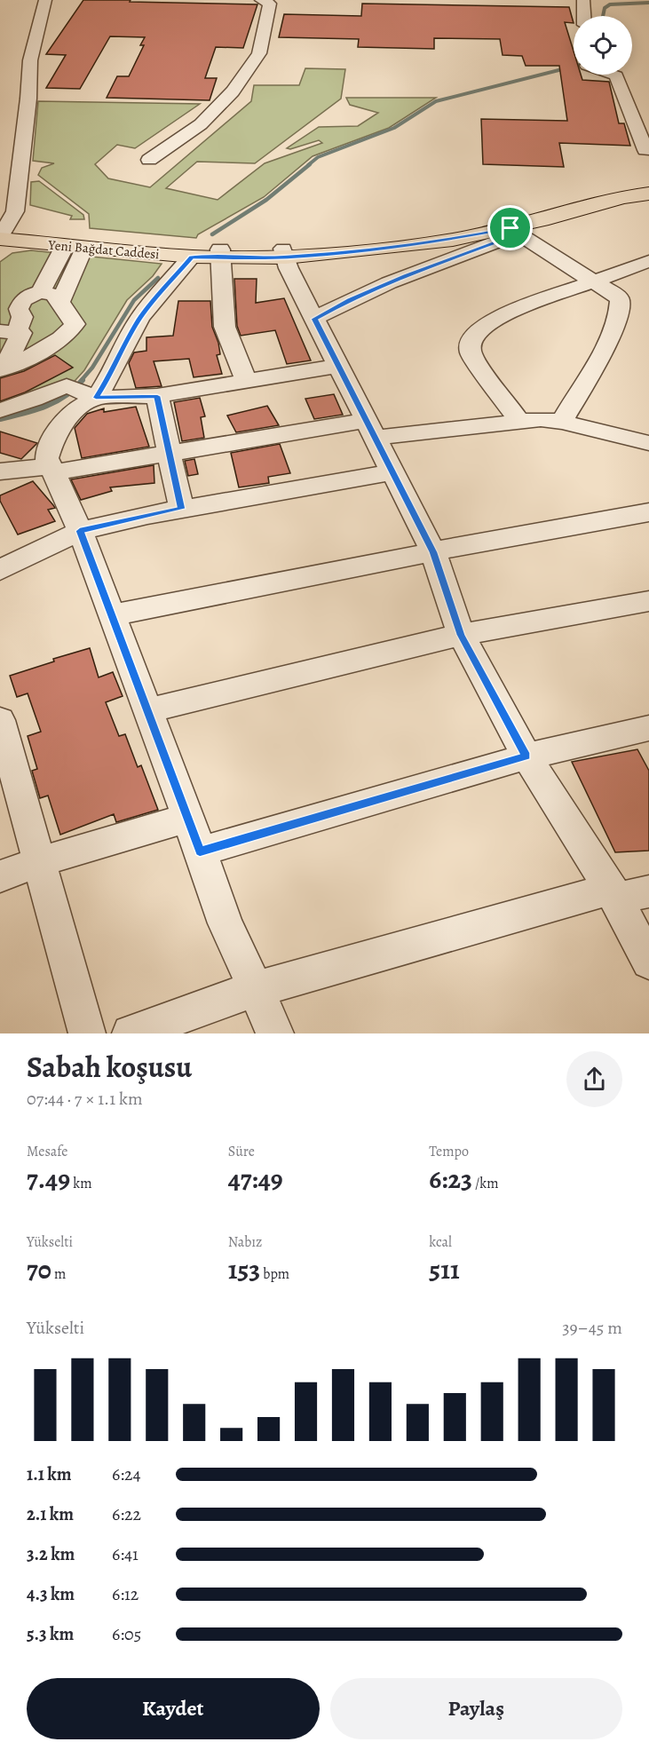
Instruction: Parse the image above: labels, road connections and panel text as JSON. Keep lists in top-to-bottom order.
{
  "streets": {
    "main road": ["Yeni Bağdat Caddesi"]
  },
  "page": {
    "heading": ["Sabah koşusu", "07:44 · 7 × 1.1 km"],
    "stats": [
      ["Mesafe", "7.49 km"],
      ["Süre", "47:49"],
      ["Tempo", "6:23 /km"],
      ["Yükselti", "70 m"],
      ["Nabız", "153 bpm"],
      ["kcal", "511"]
    ],
    "chart": ["Yükselti", "39–45 m"],
    "list": [
      {
        "name": "1.1 km",
        "note": "6:24"
      },
      {
        "name": "2.1 km",
        "note": "6:22"
      },
      {
        "name": "3.2 km",
        "note": "6:41"
      },
      {
        "name": "4.3 km",
        "note": "6:12"
      },
      {
        "name": "5.3 km",
        "note": "6:05"
      }
    ],
    "buttons": ["Kaydet", "Paylaş"]
  }
}
